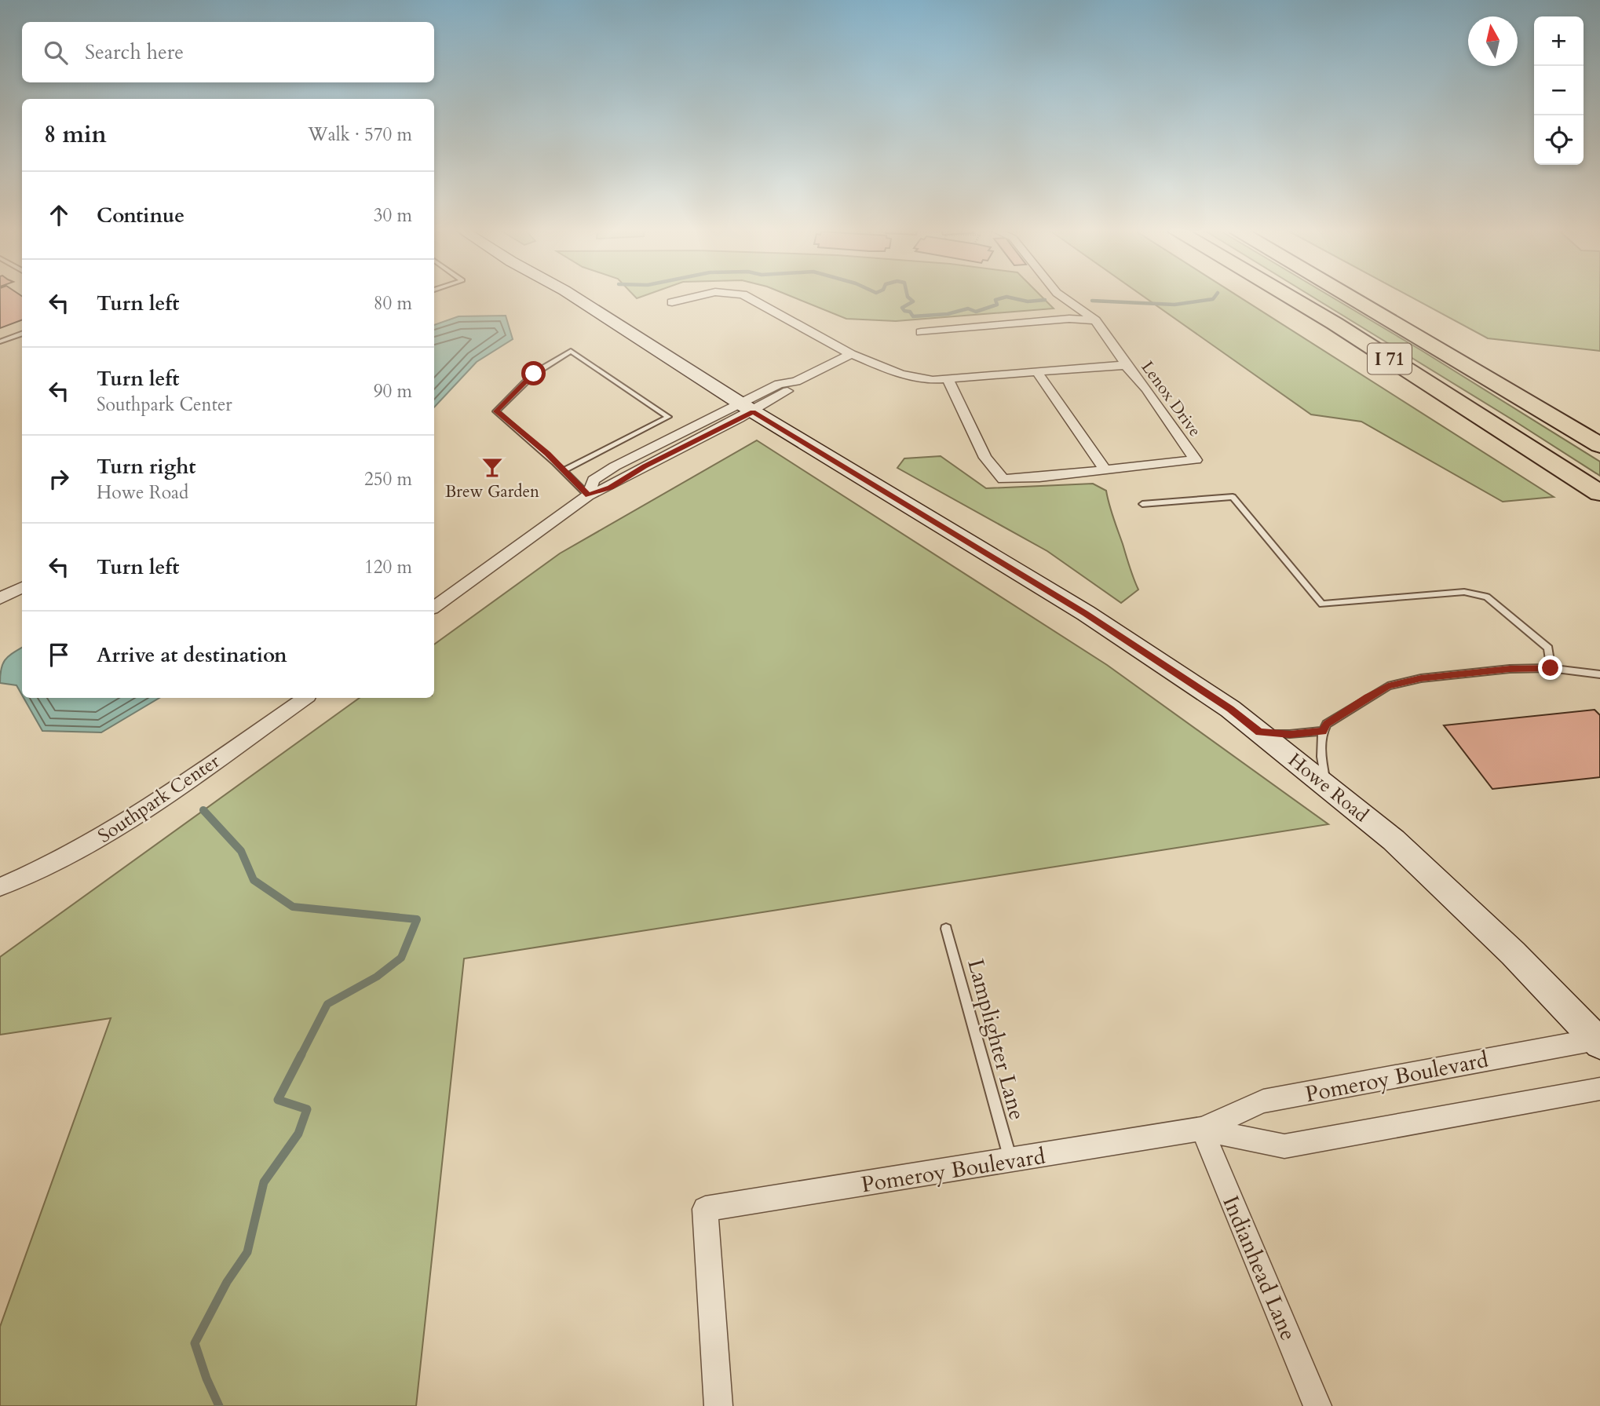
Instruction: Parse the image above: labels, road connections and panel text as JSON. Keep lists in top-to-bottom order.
{
  "streets": {
    "highway": ["I 71"],
    "street": [
      "Lenox Drive",
      "Howe Road",
      "Southpark Center",
      "Pomeroy Boulevard",
      "Indianhead Lane"
    ],
    "lane": ["Lamplighter Lane"]
  },
  "crossings": [
    ["Howe Road", "Pomeroy Boulevard"],
    ["Lamplighter Lane", "Pomeroy Boulevard"],
    ["Pomeroy Boulevard", "Indianhead Lane"]
  ],
  "places": {
    "bar": ["Brew Garden"]
  },
  "north": "top",
  "page": {
    "map_buttons": ["+", "−"],
    "search": "Search here",
    "heading": ["8 min", "Walk · 570 m"],
    "list": [
      ["Continue", "30 m"],
      ["Turn left", "80 m"],
      ["Turn left", "Southpark Center", "90 m"],
      ["Turn right", "Howe Road", "250 m"],
      ["Turn left", "120 m"],
      "Arrive at destination"
    ]
  }
}
